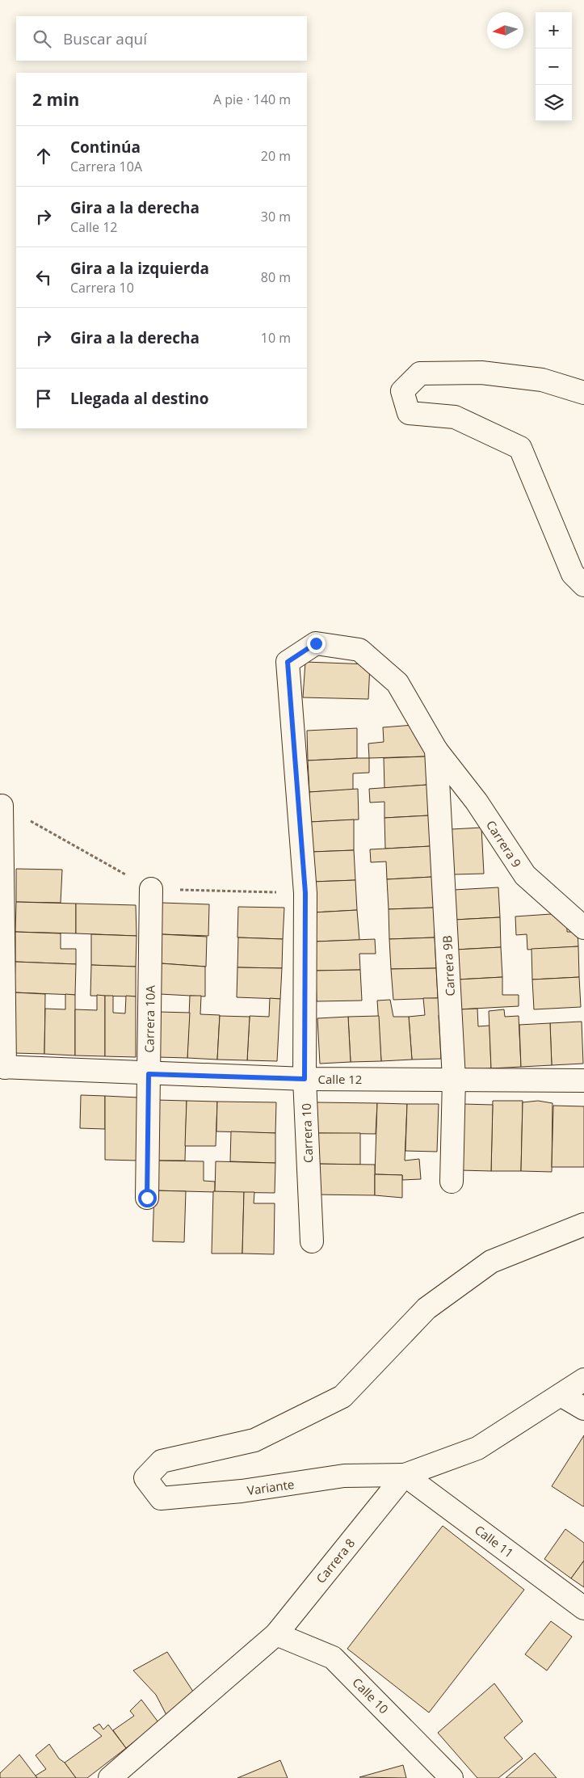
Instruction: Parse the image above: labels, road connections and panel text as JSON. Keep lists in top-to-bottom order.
{
  "streets": {
    "street": [
      "Carrera 9",
      "Carrera 9B",
      "Carrera 10A",
      "Calle 12",
      "Carrera 10",
      "Variante",
      "Calle 11",
      "Carrera 8",
      "Calle 10"
    ]
  },
  "crossings": [
    ["Carrera 9", "Carrera 9B"],
    ["Carrera 9", "Carrera 10"],
    ["Carrera 9B", "Calle 12"],
    ["Carrera 10A", "Calle 12"],
    ["Calle 12", "Carrera 10"],
    ["Variante", "Calle 11"],
    ["Variante", "Carrera 8"],
    ["Calle 11", "Carrera 8"],
    ["Carrera 8", "Calle 10"]
  ],
  "north": "left",
  "page": {
    "map_buttons": ["+", "−"],
    "search": "Buscar aquí",
    "heading": ["2 min", "A pie · 140 m"],
    "list": [
      ["Continúa", "Carrera 10A", "20 m"],
      ["Gira a la derecha", "Calle 12", "30 m"],
      ["Gira a la izquierda", "Carrera 10", "80 m"],
      ["Gira a la derecha", "10 m"],
      "Llegada al destino"
    ]
  }
}
